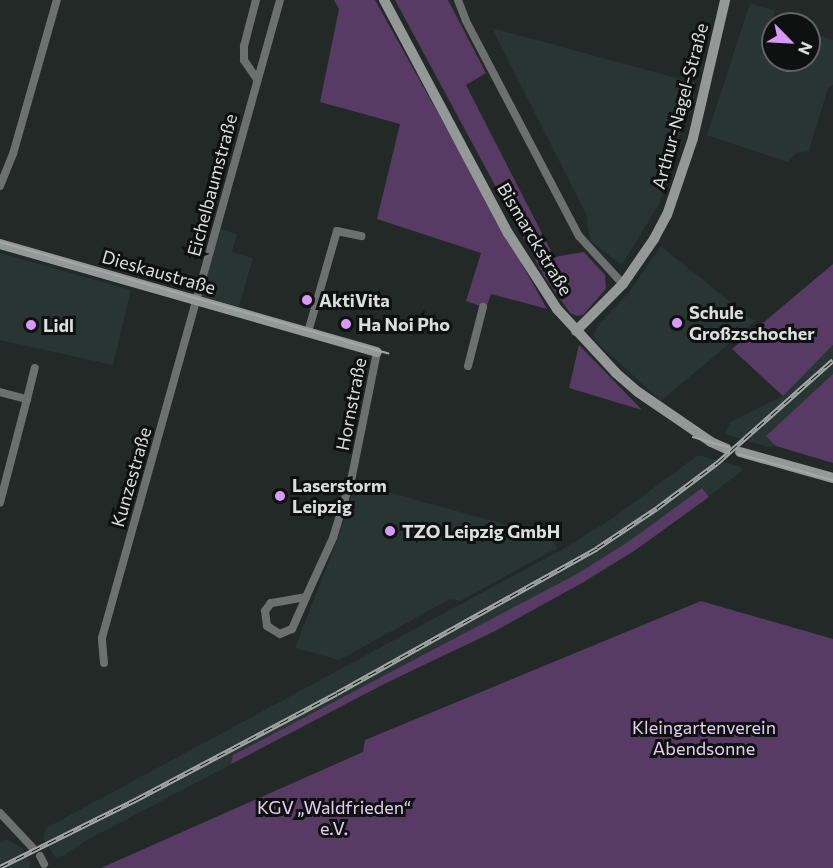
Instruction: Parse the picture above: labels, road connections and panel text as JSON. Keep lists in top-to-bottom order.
{
  "streets": {
    "street": [
      "Arthur-Nagel-Straße",
      "Eichelbaumstraße",
      "Bismarckstraße",
      "Dieskaustraße",
      "Hornstraße",
      "Kunzestraße"
    ]
  },
  "crossings": [
    ["Arthur-Nagel-Straße", "Bismarckstraße"],
    ["Eichelbaumstraße", "Dieskaustraße"],
    ["Eichelbaumstraße", "Kunzestraße"],
    ["Dieskaustraße", "Hornstraße"],
    ["Dieskaustraße", "Kunzestraße"]
  ],
  "parks": ["Kleingartenverein Abendsonne", "KGV „Waldfrieden“ e.V."],
  "places": [
    "AktiVita",
    "Schule Großzschocher",
    "Ha Noi Pho",
    "Lidl",
    "Laserstorm Leipzig",
    "TZO Leipzig GmbH"
  ],
  "north": "bottom right"
}
